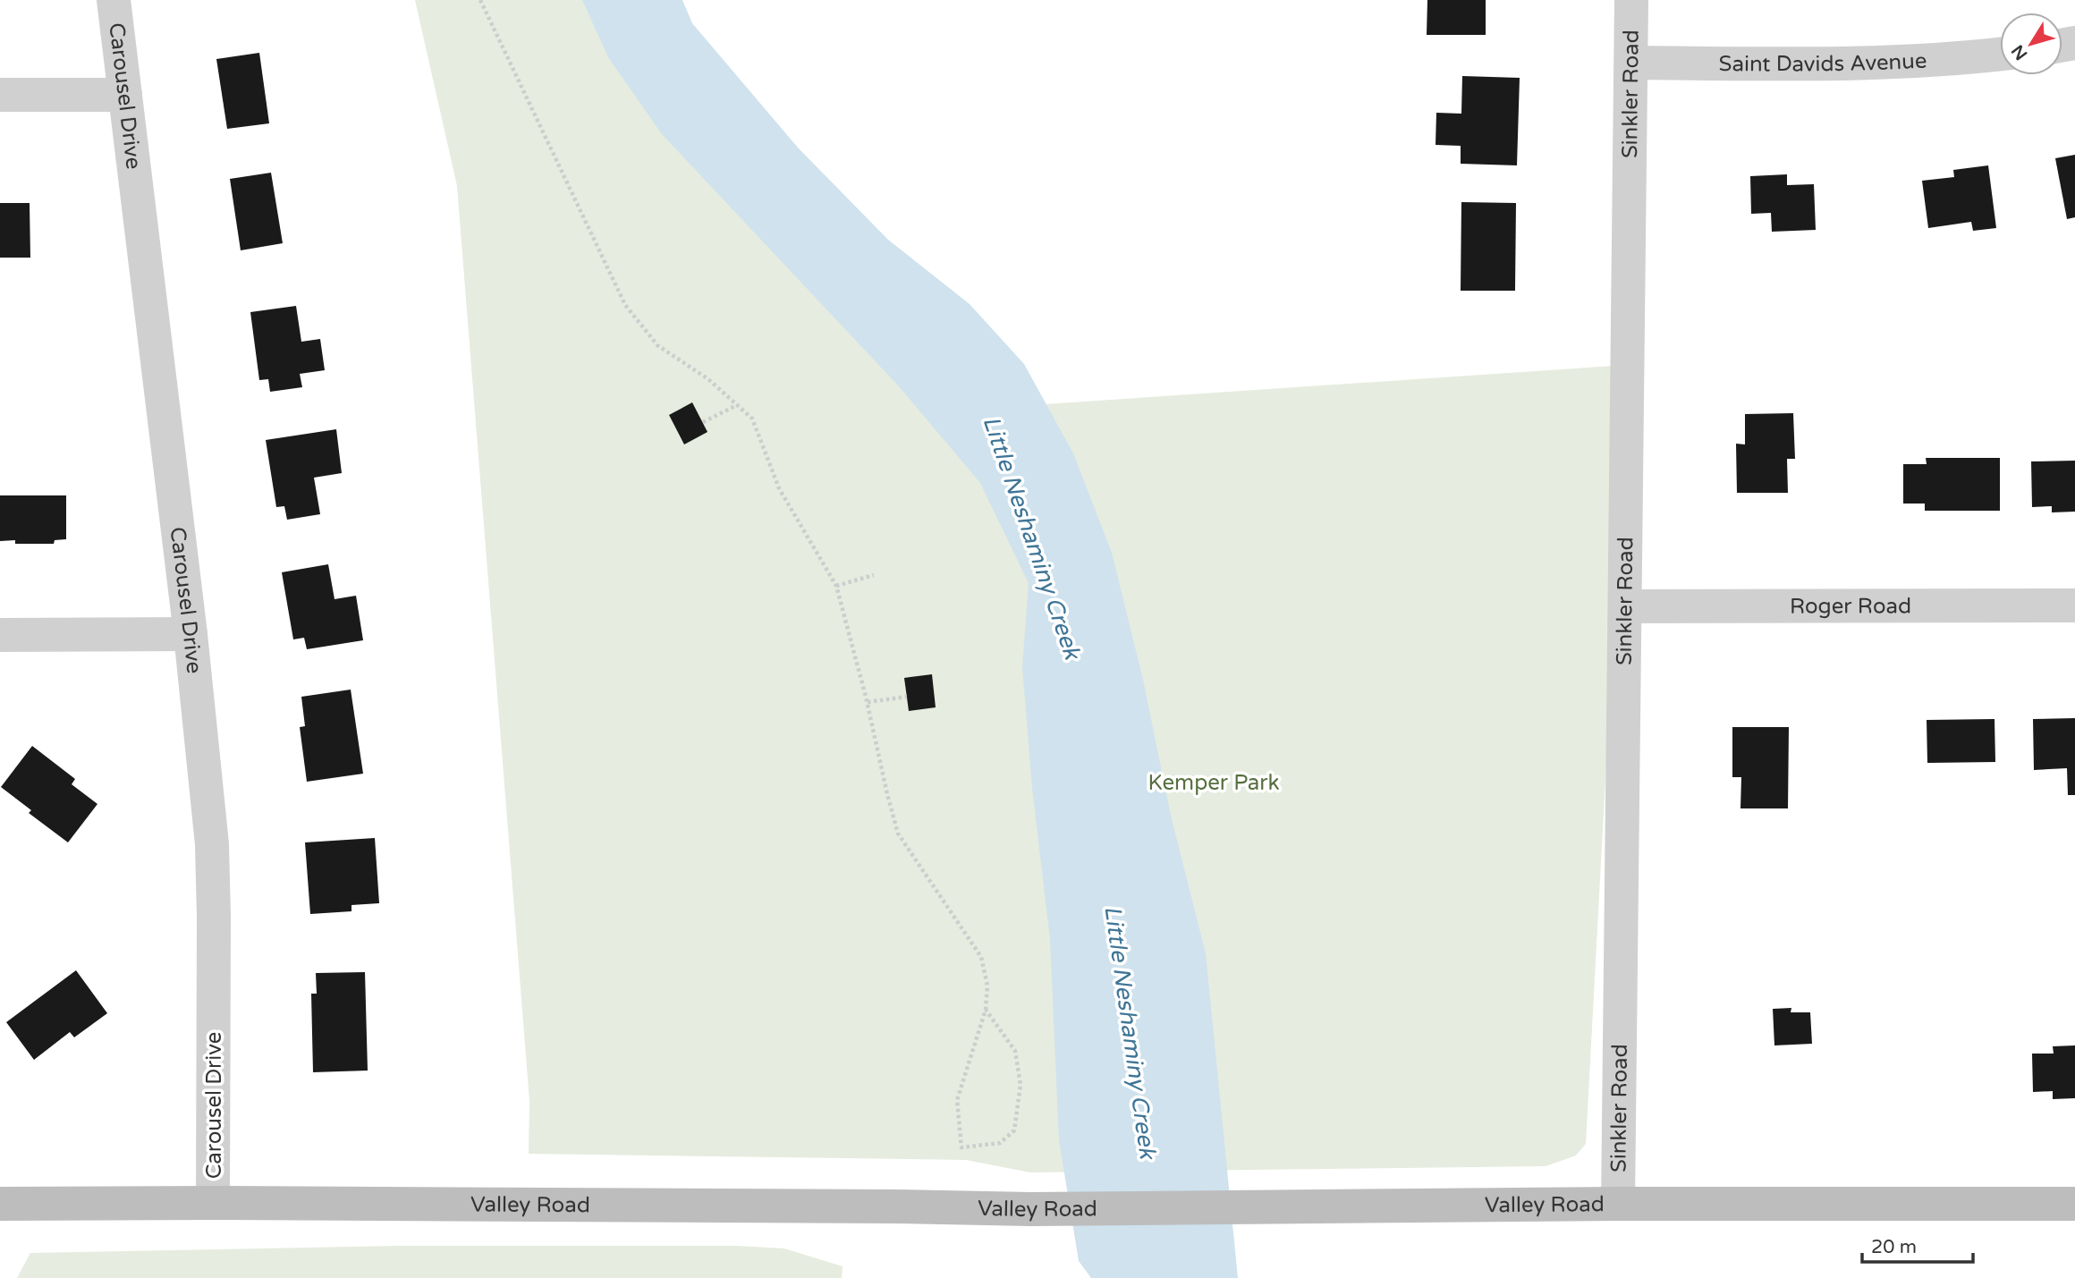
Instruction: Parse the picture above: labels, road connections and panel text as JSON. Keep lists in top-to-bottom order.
{
  "streets": {
    "street": [
      "Saint Davids Avenue",
      "Sinkler Road",
      "Carousel Drive",
      "Roger Road",
      "Valley Road"
    ]
  },
  "crossings": [
    ["Saint Davids Avenue", "Sinkler Road"],
    ["Sinkler Road", "Roger Road"],
    ["Sinkler Road", "Valley Road"],
    ["Carousel Drive", "Valley Road"]
  ],
  "water": ["Little Neshaminy Creek"],
  "parks": ["Kemper Park"],
  "scale_bar": "20 m",
  "north": "bottom left"
}
